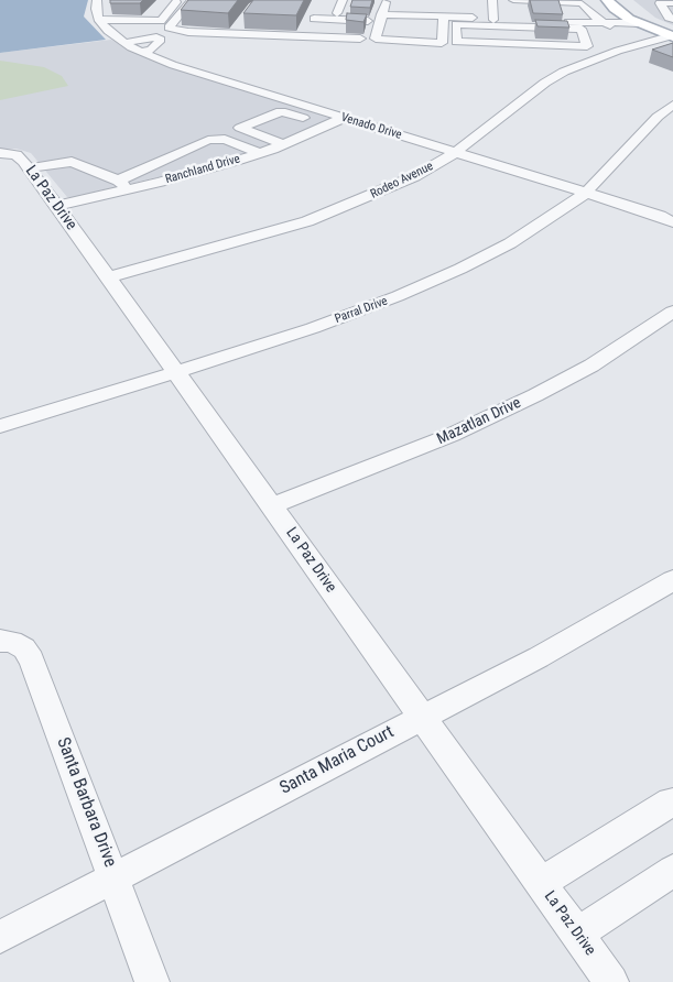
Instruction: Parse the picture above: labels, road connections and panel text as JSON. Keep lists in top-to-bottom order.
{
  "streets": {
    "street": [
      "Venado Drive",
      "Ranchland Drive",
      "Rodeo Avenue",
      "La Paz Drive",
      "Parral Drive",
      "Mazatlan Drive",
      "Santa Maria Court",
      "Santa Barbara Drive"
    ]
  },
  "crossings": [
    ["Venado Drive", "Ranchland Drive"],
    ["Venado Drive", "Rodeo Avenue"],
    ["Venado Drive", "Parral Drive"],
    ["Ranchland Drive", "La Paz Drive"],
    ["Rodeo Avenue", "La Paz Drive"],
    ["La Paz Drive", "Parral Drive"],
    ["La Paz Drive", "Mazatlan Drive"],
    ["La Paz Drive", "Santa Maria Court"],
    ["Santa Maria Court", "Santa Barbara Drive"]
  ]
}
